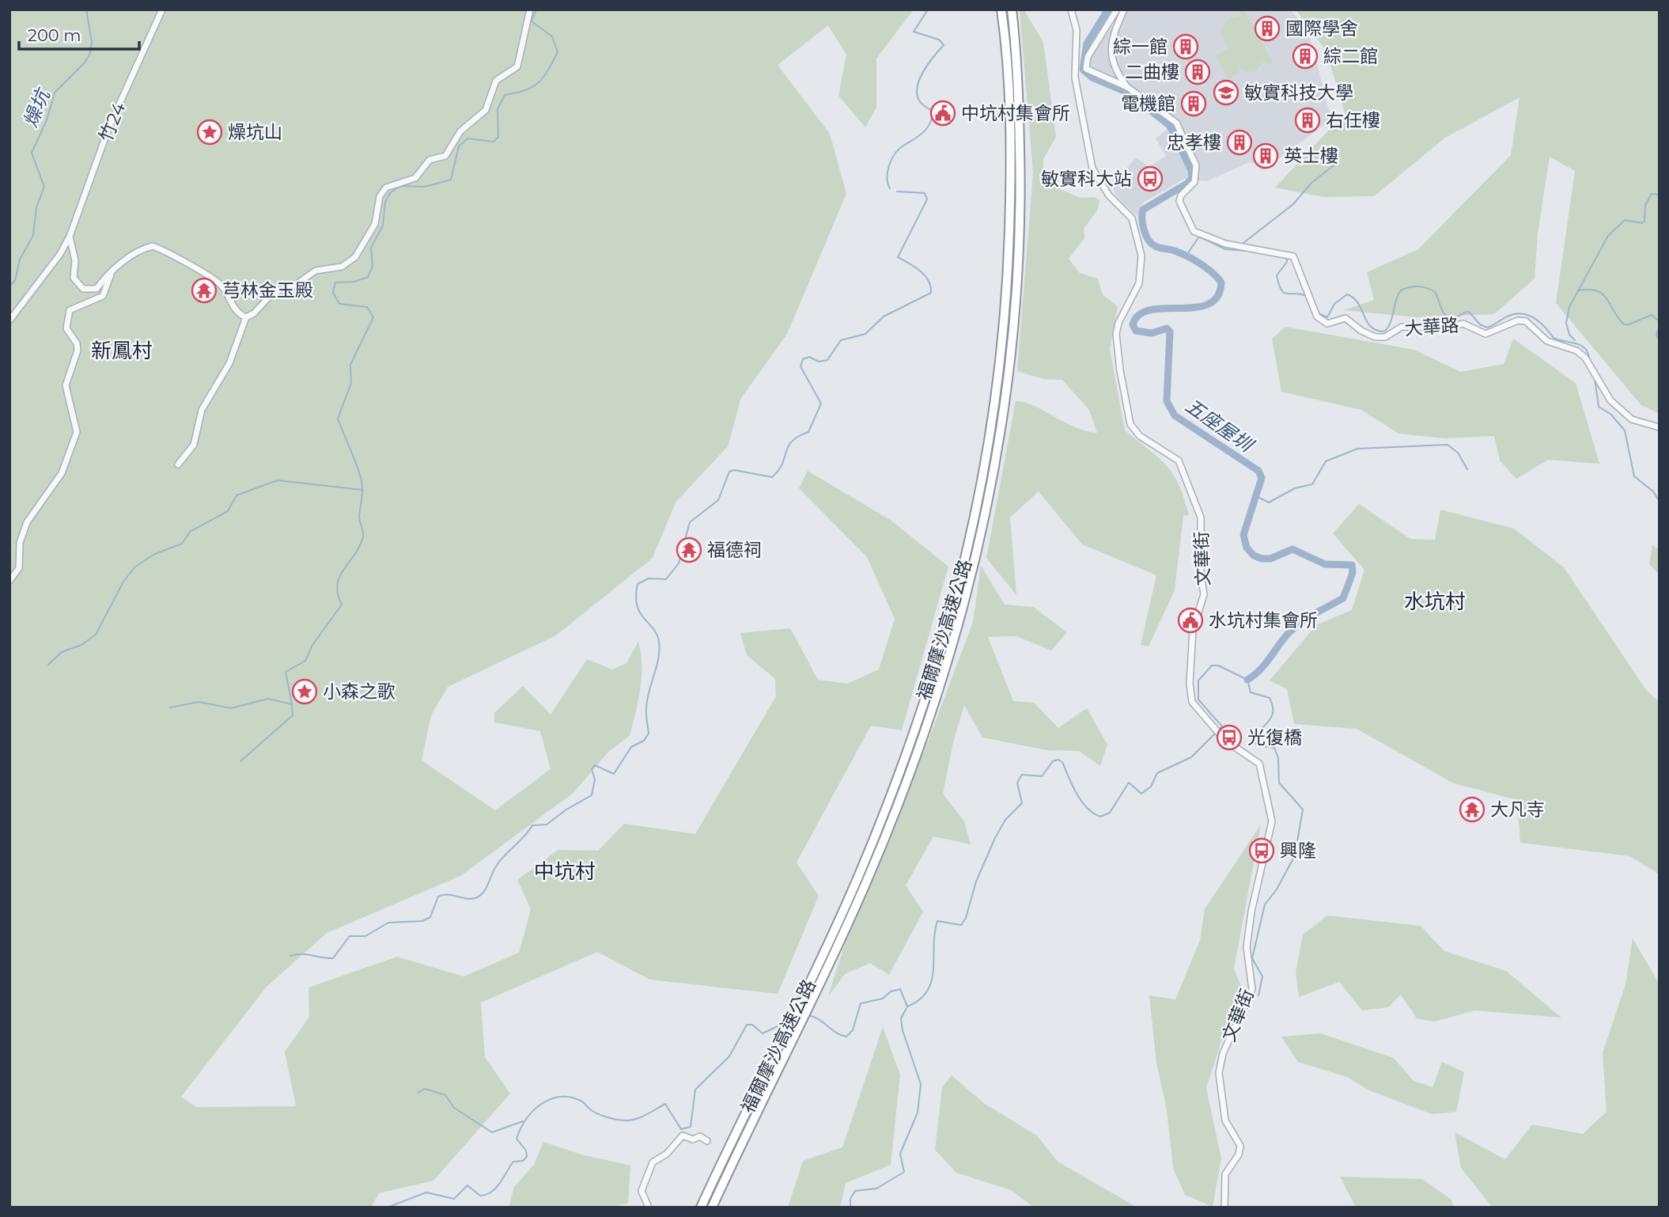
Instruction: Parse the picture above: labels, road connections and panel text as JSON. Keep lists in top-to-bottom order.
{
  "streets": {
    "highway": ["福爾摩沙高速公路"],
    "street": ["竹24", "大華路", "文華街"]
  },
  "districts": ["新鳳村", "水坑村", "中坑村"],
  "water": ["燥坑", "五座屋圳"],
  "places": {
    "building": [
      "國際學舍",
      "綜一館",
      "綜二館",
      "二曲樓",
      "電機館",
      "右任樓",
      "忠孝樓",
      "英士樓"
    ],
    "school or university": ["敏實科技大學"],
    "public building": ["中坑村集會所", "水坑村集會所"],
    "place": ["燥坑山", "小森之歌"],
    "bus stop": ["敏實科大站", "光復橋", "興隆"],
    "temple": ["芎林金玉殿", "福德祠", "大凡寺"]
  },
  "scale_bar": "200 m"
}
